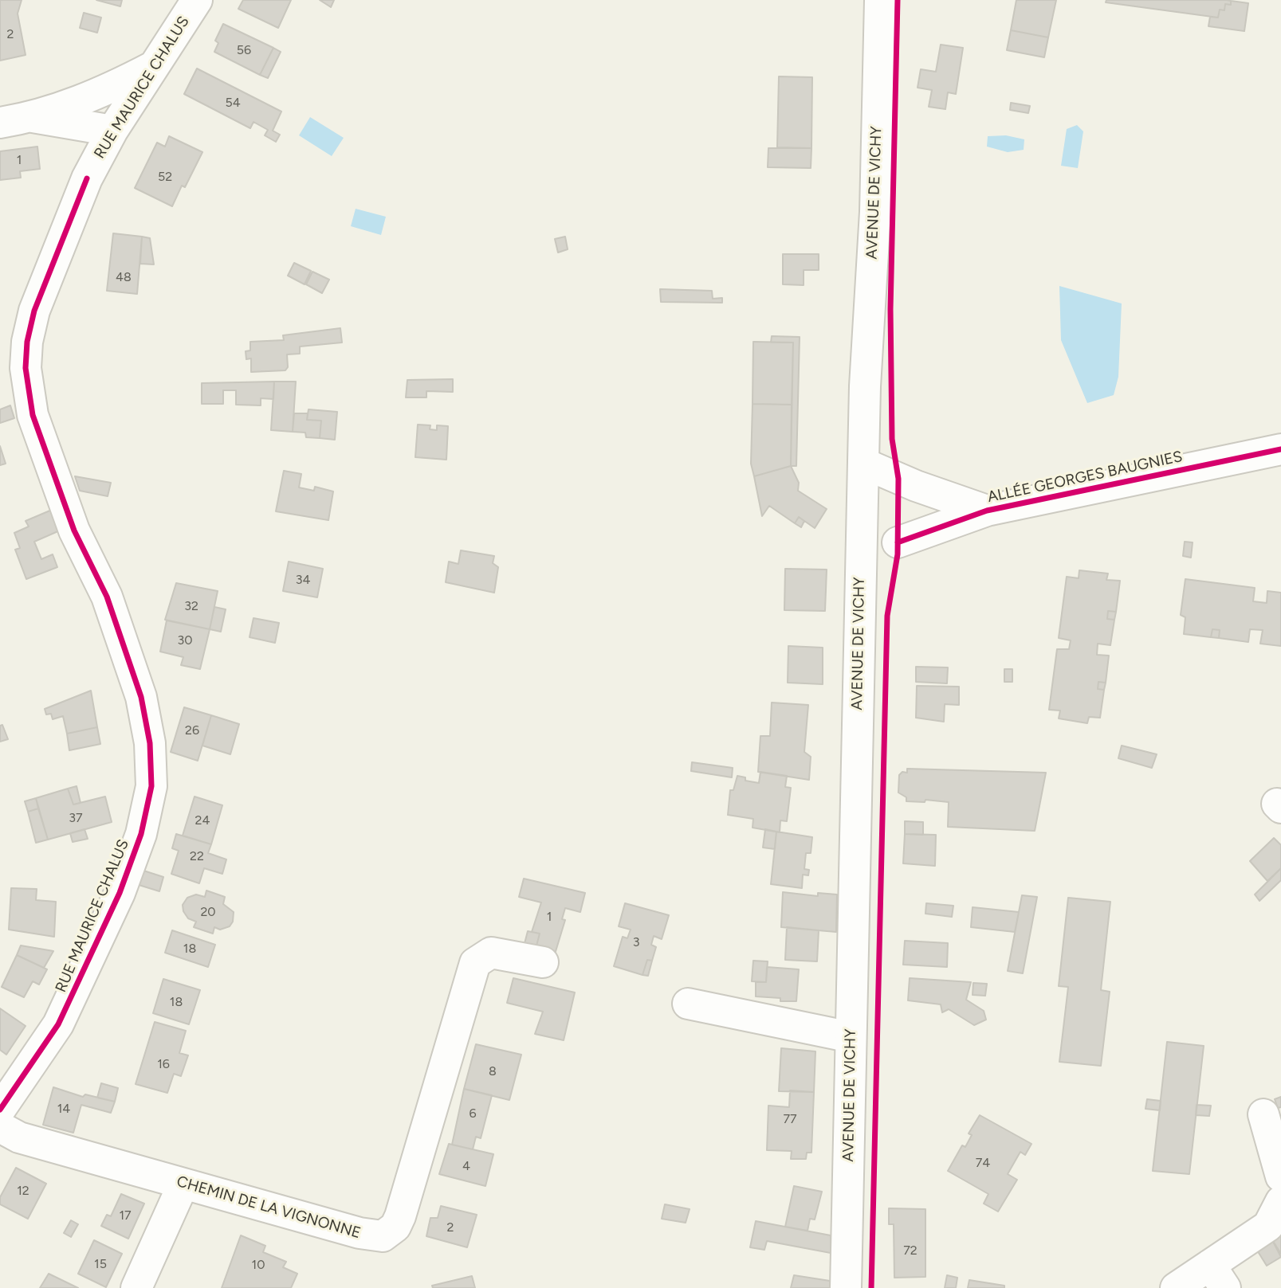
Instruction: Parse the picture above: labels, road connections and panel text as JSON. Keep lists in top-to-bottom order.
{
  "streets": {
    "street": [
      "RUE MAURICE CHALUS",
      "AVENUE DE VICHY",
      "ALLÉE GEORGES BAUGNIES",
      "CHEMIN DE LA VIGNONNE"
    ]
  },
  "crossings": [
    ["AVENUE DE VICHY", "ALLÉE GEORGES BAUGNIES"]
  ],
  "house_numbers": [
    "2",
    "56",
    "54",
    "1",
    "52",
    "48",
    "34",
    "32",
    "30",
    "26",
    "37",
    "24",
    "22",
    "20",
    "1",
    "3",
    "18",
    "18",
    "16",
    "8",
    "14",
    "6",
    "77",
    "74",
    "4",
    "12",
    "17",
    "2",
    "72",
    "15",
    "10"
  ]
}
